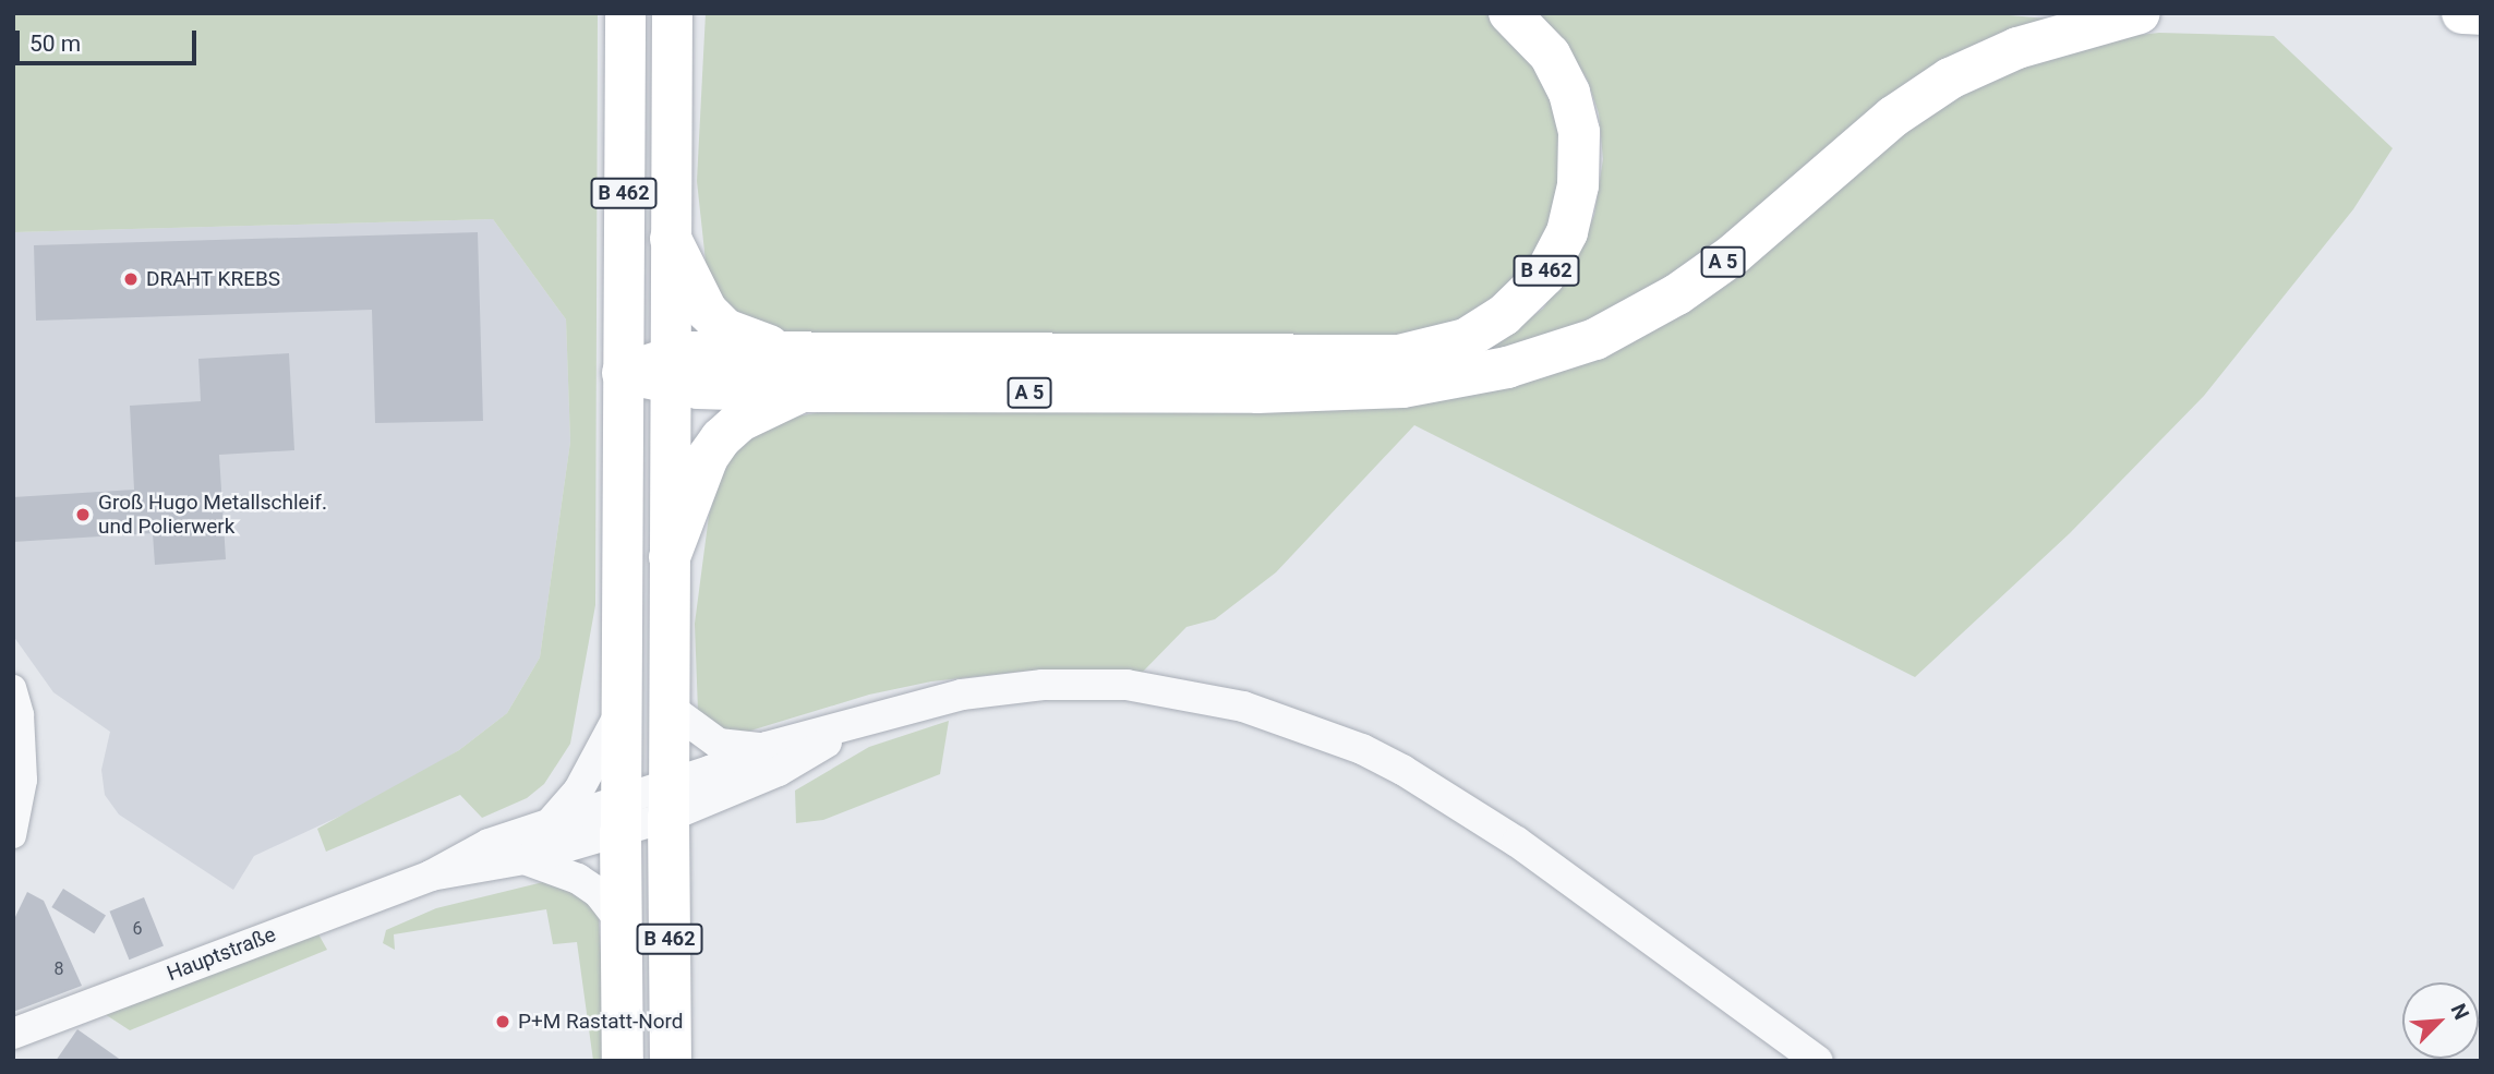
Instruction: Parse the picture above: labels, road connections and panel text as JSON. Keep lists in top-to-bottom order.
{
  "streets": {
    "highway": ["B 462", "A 5"],
    "street": ["Hauptstraße"]
  },
  "crossings": [
    ["B 462", "A 5"],
    ["B 462", "Hauptstraße"]
  ],
  "places": ["DRAHT KREBS", "Groß Hugo Metallschleif. und Polierwerk", "P+M Rastatt-Nord"],
  "house_numbers": ["6", "8"],
  "scale_bar": "50 m",
  "north": "top right"
}
